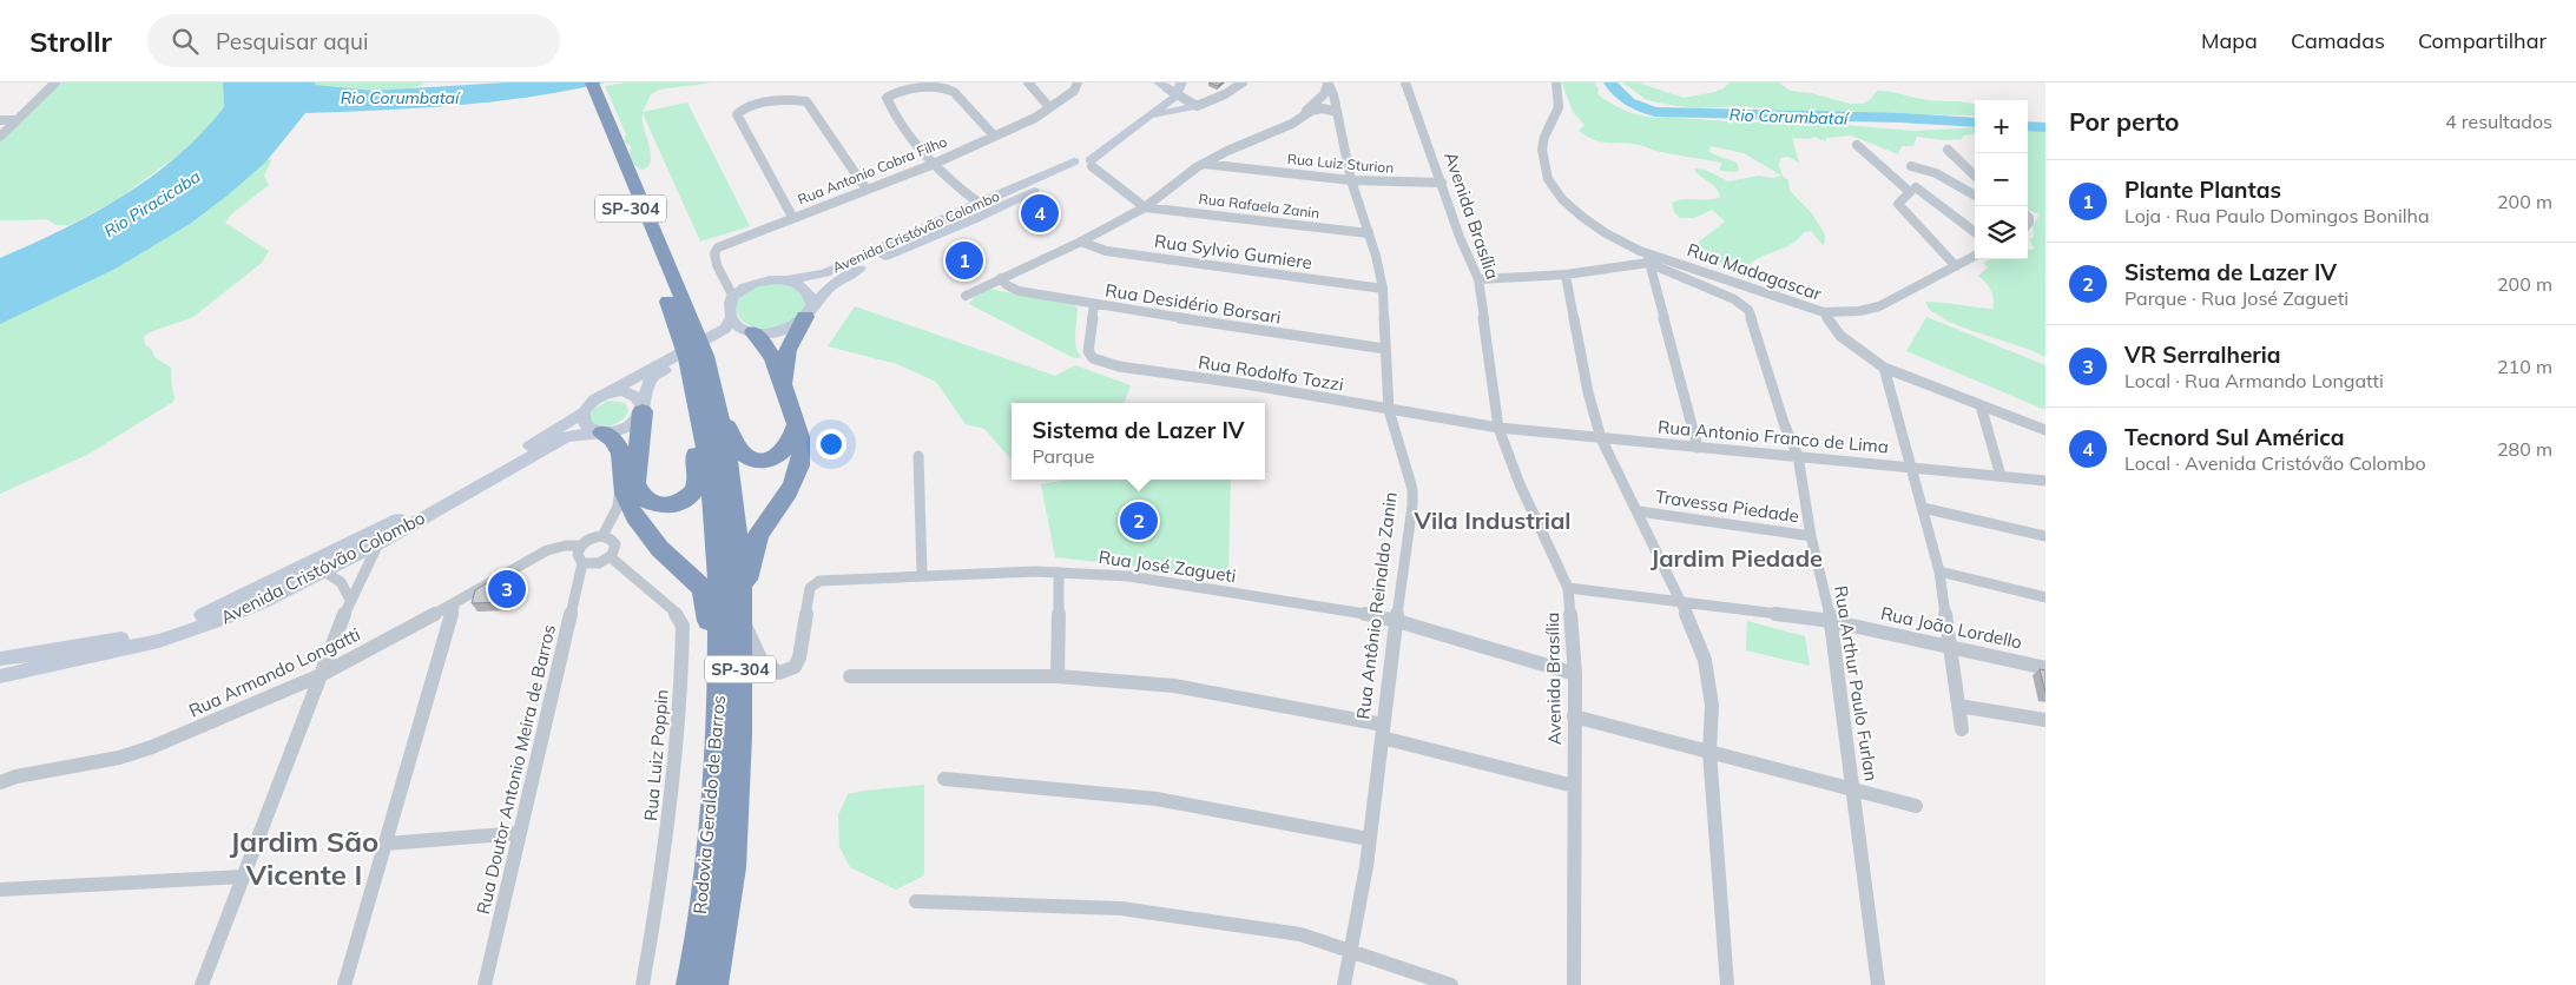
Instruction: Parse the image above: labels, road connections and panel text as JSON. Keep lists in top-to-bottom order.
{
  "streets": {
    "highway": ["SP-304", "Rodovia Geraldo de Barros"],
    "main road": ["Avenida Cristóvão Colombo"],
    "street": [
      "Rua Luiz Sturion",
      "Rua Antonio Cobra Filho",
      "Rua Rafaela Zanin",
      "Avenida Brasília",
      "Rua Sylvio Gumiere",
      "Rua Madagascar",
      "Rua Desidério Borsari",
      "Rua Rodolfo Tozzi",
      "Rua Antonio Franco de Lima",
      "Travessa Piedade",
      "Rua José Zagueti",
      "Rua Antônio Reinaldo Zanin",
      "Rua João Lordello",
      "Rua Armando Longatti",
      "Rua Arthur Paulo Furlan",
      "Rua Luiz Poppin",
      "Rua Doutor Antonio Meira de Barros"
    ]
  },
  "crossings": [
    ["Rua Luiz Sturion", "Avenida Brasília"],
    ["Rua Luiz Sturion", "Rua Antônio Reinaldo Zanin"],
    ["Rua Antonio Cobra Filho", "Avenida Cristóvão Colombo"],
    ["Rua Rafaela Zanin", "Rua Antônio Reinaldo Zanin"],
    ["Avenida Brasília", "Rua Rodolfo Tozzi"],
    ["Avenida Brasília", "Rua Antonio Franco de Lima"],
    ["Avenida Brasília", "Rua José Zagueti"],
    ["Avenida Brasília", "Rua João Lordello"],
    ["Rua Sylvio Gumiere", "Rua Antônio Reinaldo Zanin"],
    ["Rua Madagascar", "Rua Arthur Paulo Furlan"],
    ["Rua Desidério Borsari", "Rua Rodolfo Tozzi"],
    ["Rua Desidério Borsari", "Rua Antônio Reinaldo Zanin"],
    ["Rua Rodolfo Tozzi", "Rua Antonio Franco de Lima"],
    ["Rua Rodolfo Tozzi", "Rua Antônio Reinaldo Zanin"],
    ["Rua Antonio Franco de Lima", "Rua Arthur Paulo Furlan"],
    ["Travessa Piedade", "Rua Arthur Paulo Furlan"],
    ["Rua José Zagueti", "Rua Antônio Reinaldo Zanin"],
    ["Rua José Zagueti", "Rodovia Geraldo de Barros"],
    ["Rua João Lordello", "Rua Arthur Paulo Furlan"],
    ["Rua Armando Longatti", "Rua Luiz Poppin"],
    ["Rua Armando Longatti", "Rua Doutor Antonio Meira de Barros"],
    ["Rua Luiz Poppin", "Rua Doutor Antonio Meira de Barros"]
  ],
  "districts": ["Vila Industrial", "Jardim Piedade", "Jardim São Vicente I"],
  "water": ["Rio Corumbataí", "Rio Piracicaba"],
  "page": {
    "header": "Strollr",
    "search": "Pesquisar aqui",
    "nav": ["Mapa", "Camadas", "Compartilhar"],
    "heading": ["Por perto", "4 resultados"],
    "map_buttons": ["+", "−"],
    "list": [
      {
        "mark": "1",
        "name": "Plante Plantas",
        "note": "Loja · Rua Paulo Domingos Bonilha",
        "value": "200 m"
      },
      {
        "mark": "2",
        "name": "Sistema de Lazer IV",
        "note": "Parque · Rua José Zagueti",
        "value": "200 m"
      },
      {
        "mark": "3",
        "name": "VR Serralheria",
        "note": "Local · Rua Armando Longatti",
        "value": "210 m"
      },
      {
        "mark": "4",
        "name": "Tecnord Sul América",
        "note": "Local · Avenida Cristóvão Colombo",
        "value": "280 m"
      }
    ],
    "pins": [
      "4",
      "1",
      "2",
      "3"
    ],
    "popup": ["Sistema de Lazer IV", "Parque"]
  }
}
